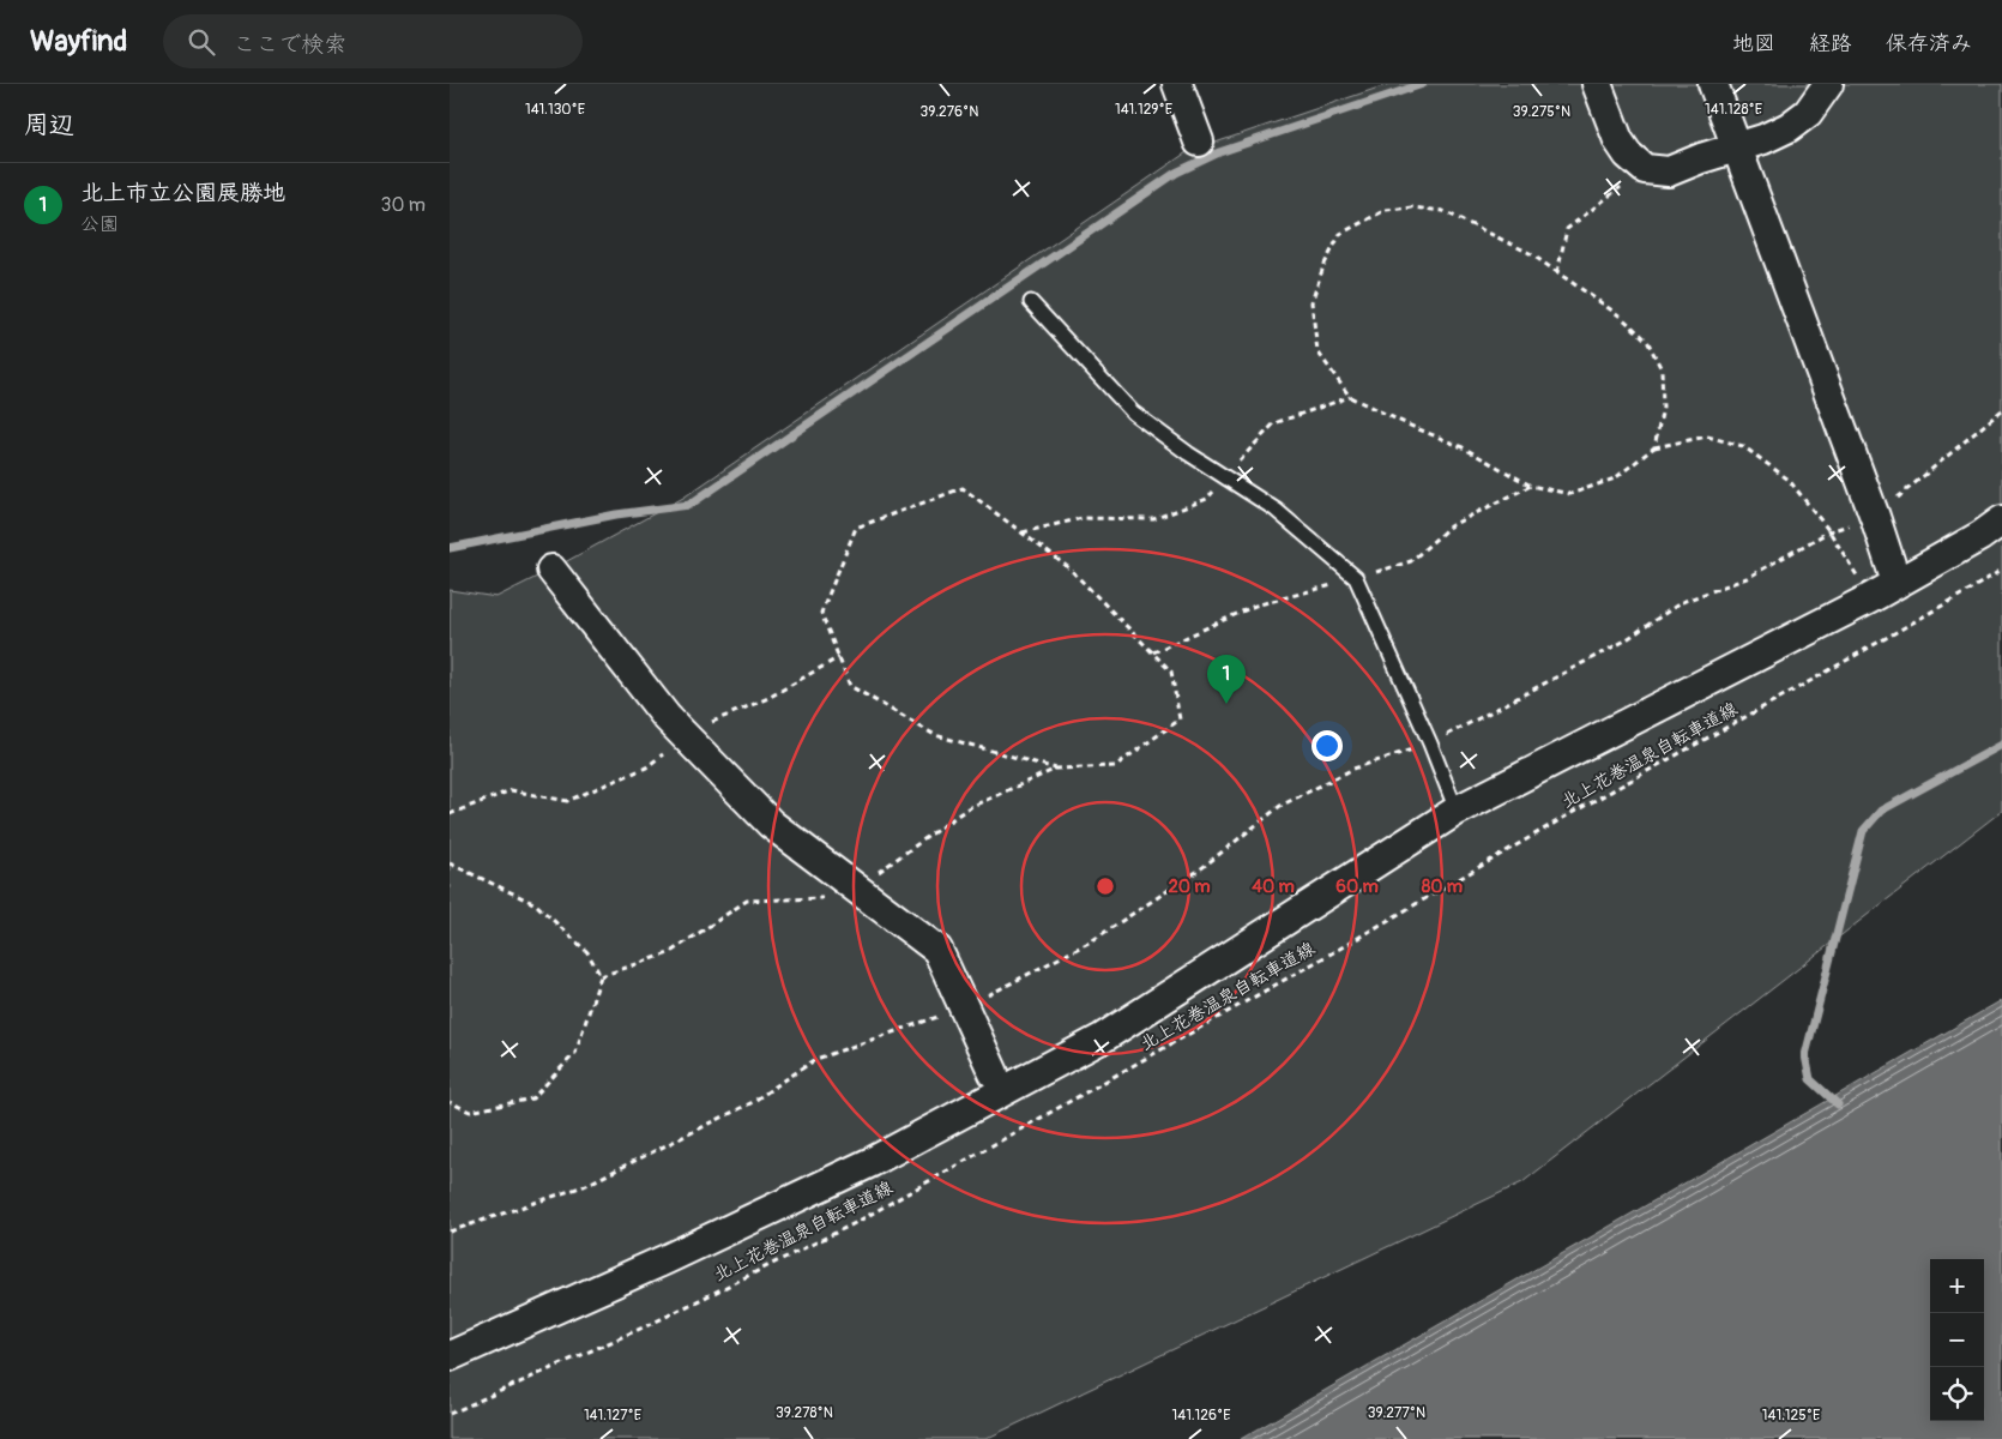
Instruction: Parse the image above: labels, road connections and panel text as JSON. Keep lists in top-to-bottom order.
{
  "streets": {
    "path": ["北上花巻温泉自転車道線"]
  },
  "page": {
    "header": "Wayfind",
    "search": "ここで検索",
    "nav": ["地図", "経路", "保存済み"],
    "heading": "周辺",
    "list": [
      {
        "mark": "1",
        "name": "北上市立公園展勝地",
        "note": "公園",
        "value": "30 m"
      }
    ],
    "pins": "1",
    "map_buttons": ["+", "−"]
  },
  "coordinates": [
    "141.130°E",
    "141.129°E",
    "141.128°E",
    "39.276°N",
    "39.275°N",
    "39.278°N",
    "39.277°N",
    "141.127°E",
    "141.126°E",
    "141.125°E"
  ],
  "rings": [
    "20 m",
    "40 m",
    "60 m",
    "80 m"
  ]
}
